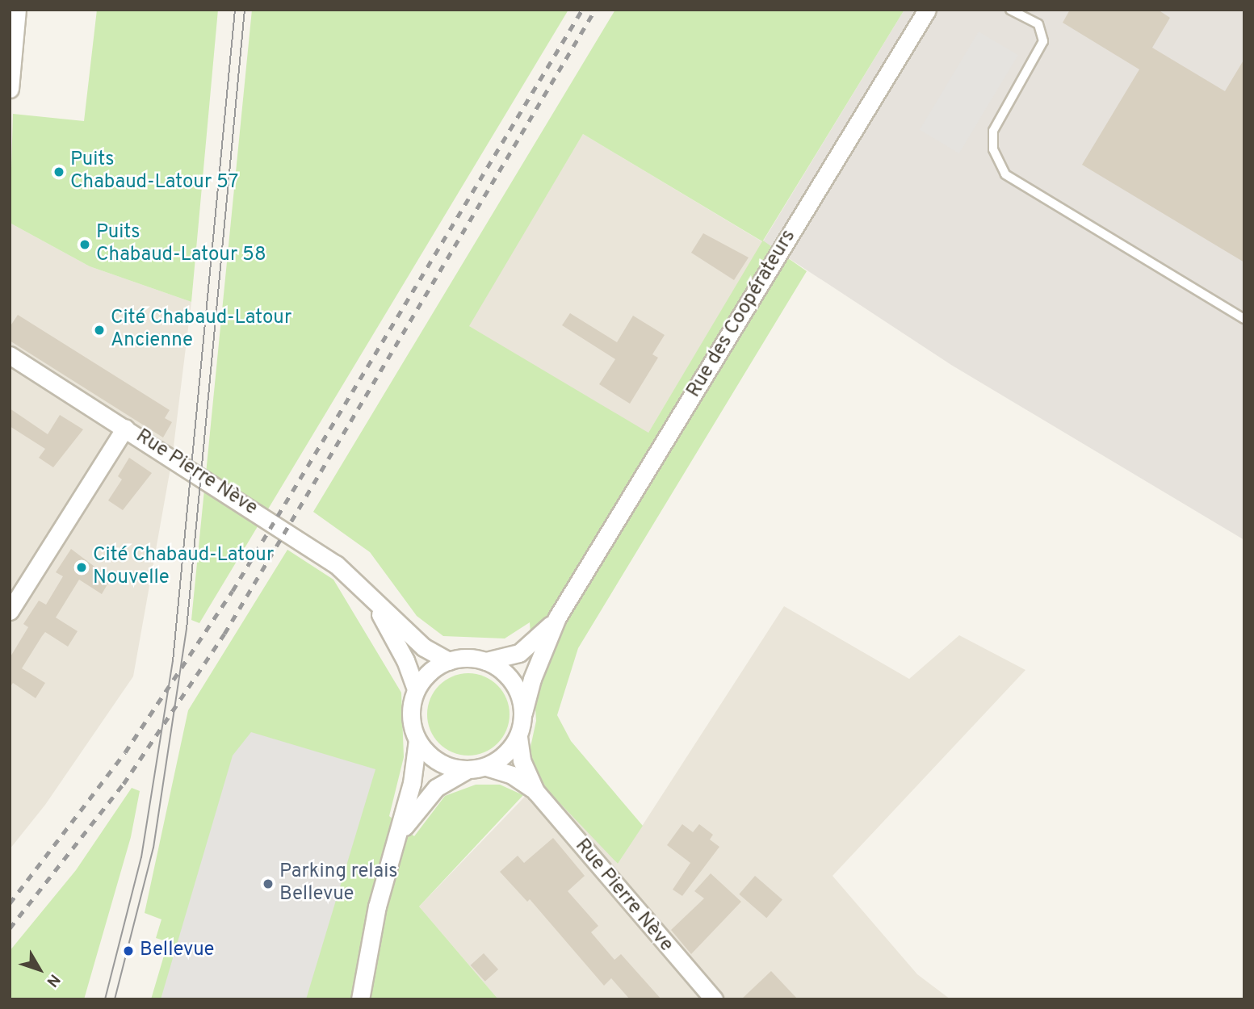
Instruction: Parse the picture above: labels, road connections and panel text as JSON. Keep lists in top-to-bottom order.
{
  "streets": {
    "street": ["Rue des Coopérateurs", "Rue Pierre Nève"]
  },
  "crossings": [
    ["Rue des Coopérateurs", "Rue Pierre Nève"]
  ],
  "places": [
    "Puits Chabaud-Latour 57",
    "Puits Chabaud-Latour 58",
    "Cité Chabaud-Latour Ancienne",
    "Cité Chabaud-Latour Nouvelle",
    "Parking relais Bellevue",
    "Bellevue"
  ],
  "north": "bottom right"
}
